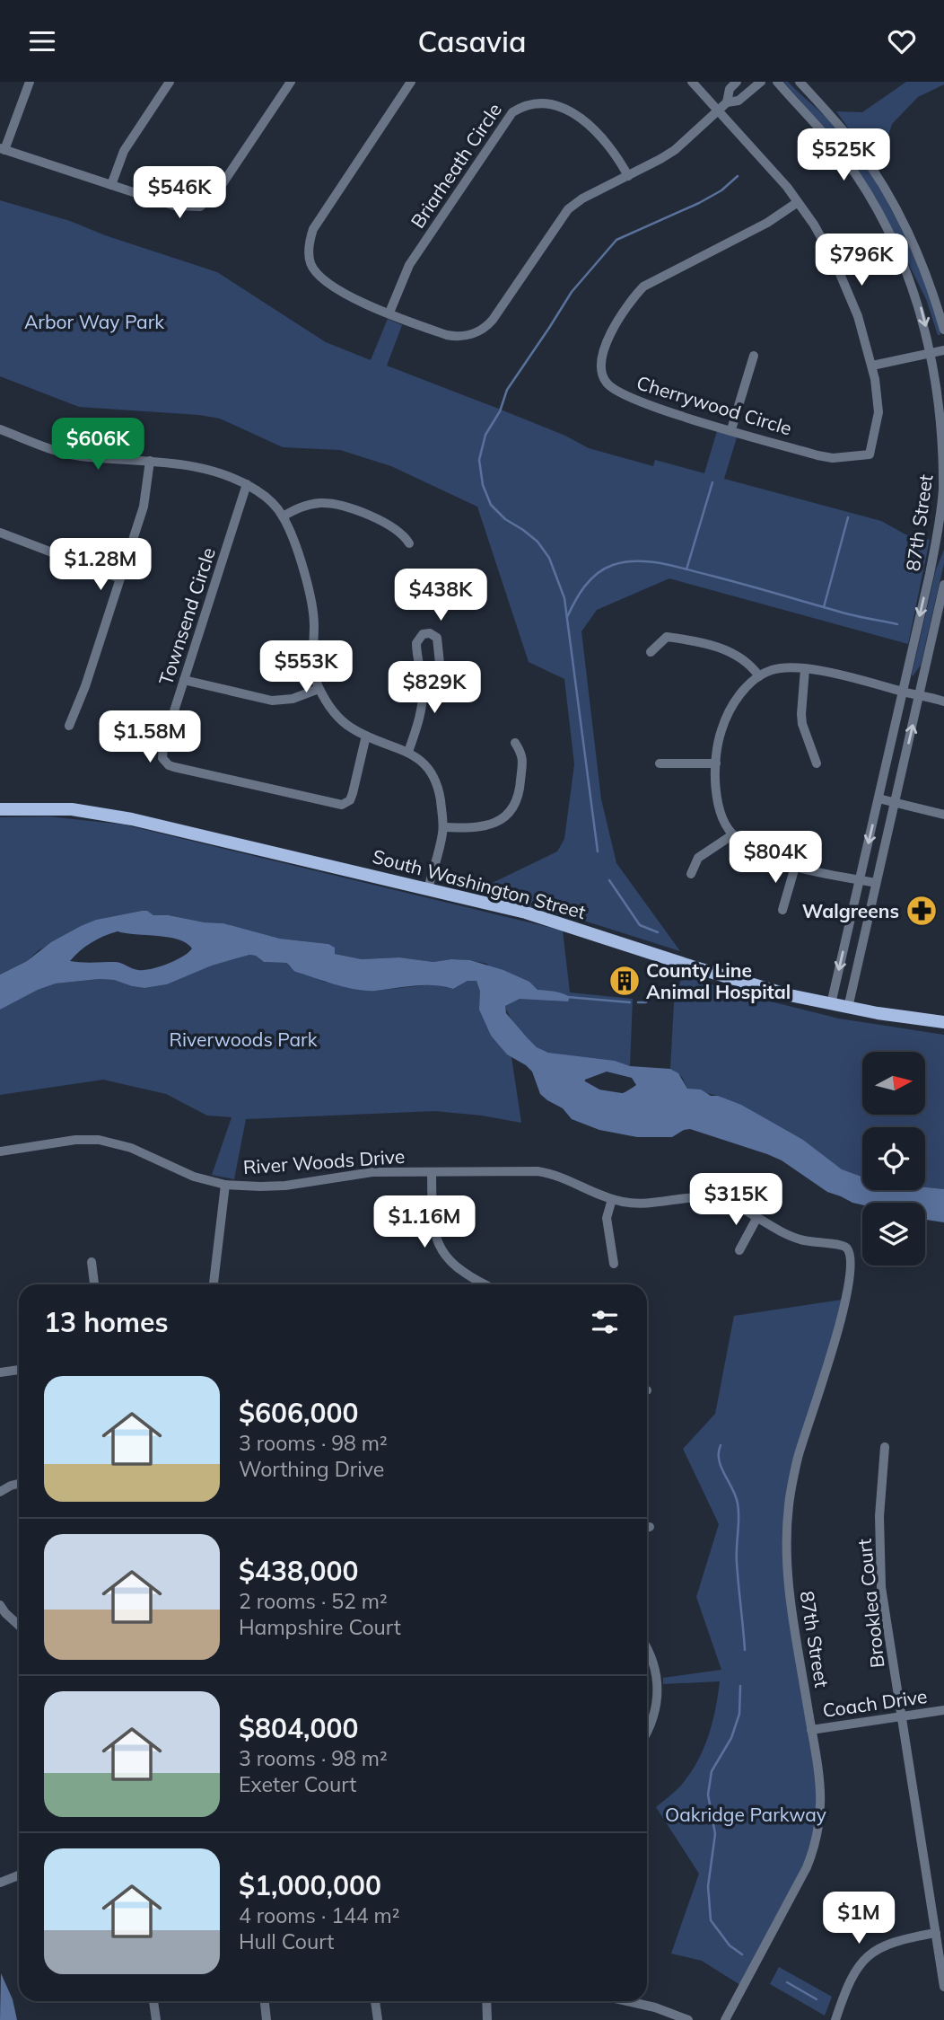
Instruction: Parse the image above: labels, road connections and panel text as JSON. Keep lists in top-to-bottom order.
{
  "streets": {
    "main road": ["South Washington Street"],
    "street": [
      "Briarheath Circle",
      "Cherrywood Circle",
      "87th Street",
      "Townsend Circle",
      "River Woods Drive",
      "Brooklea Court",
      "Coach Drive"
    ]
  },
  "crossings": [
    ["87th Street", "South Washington Street"],
    ["87th Street", "River Woods Drive"],
    ["87th Street", "Coach Drive"],
    ["Brooklea Court", "Coach Drive"]
  ],
  "parks": ["Arbor Way Park", "Riverwoods Park", "Oakridge Parkway"],
  "places": {
    "pharmacy": ["Walgreens"],
    "building": ["County Line Animal Hospital"]
  },
  "north": "right",
  "page": {
    "header": "Casavia",
    "price": [
      "$525K",
      "$546K",
      "$796K",
      "$606K",
      "$1.28M",
      "$438K",
      "$553K",
      "$829K",
      "$1.58M",
      "$804K",
      "$315K",
      "$1.16M",
      "$1M"
    ],
    "heading": "13 homes",
    "list": [
      {
        "name": "$606,000",
        "note": "3 rooms · 98 m² · Worthing Drive"
      },
      {
        "name": "$438,000",
        "note": "2 rooms · 52 m² · Hampshire Court"
      },
      {
        "name": "$804,000",
        "note": "3 rooms · 98 m² · Exeter Court"
      },
      {
        "name": "$1,000,000",
        "note": "4 rooms · 144 m² · Hull Court"
      }
    ]
  }
}
